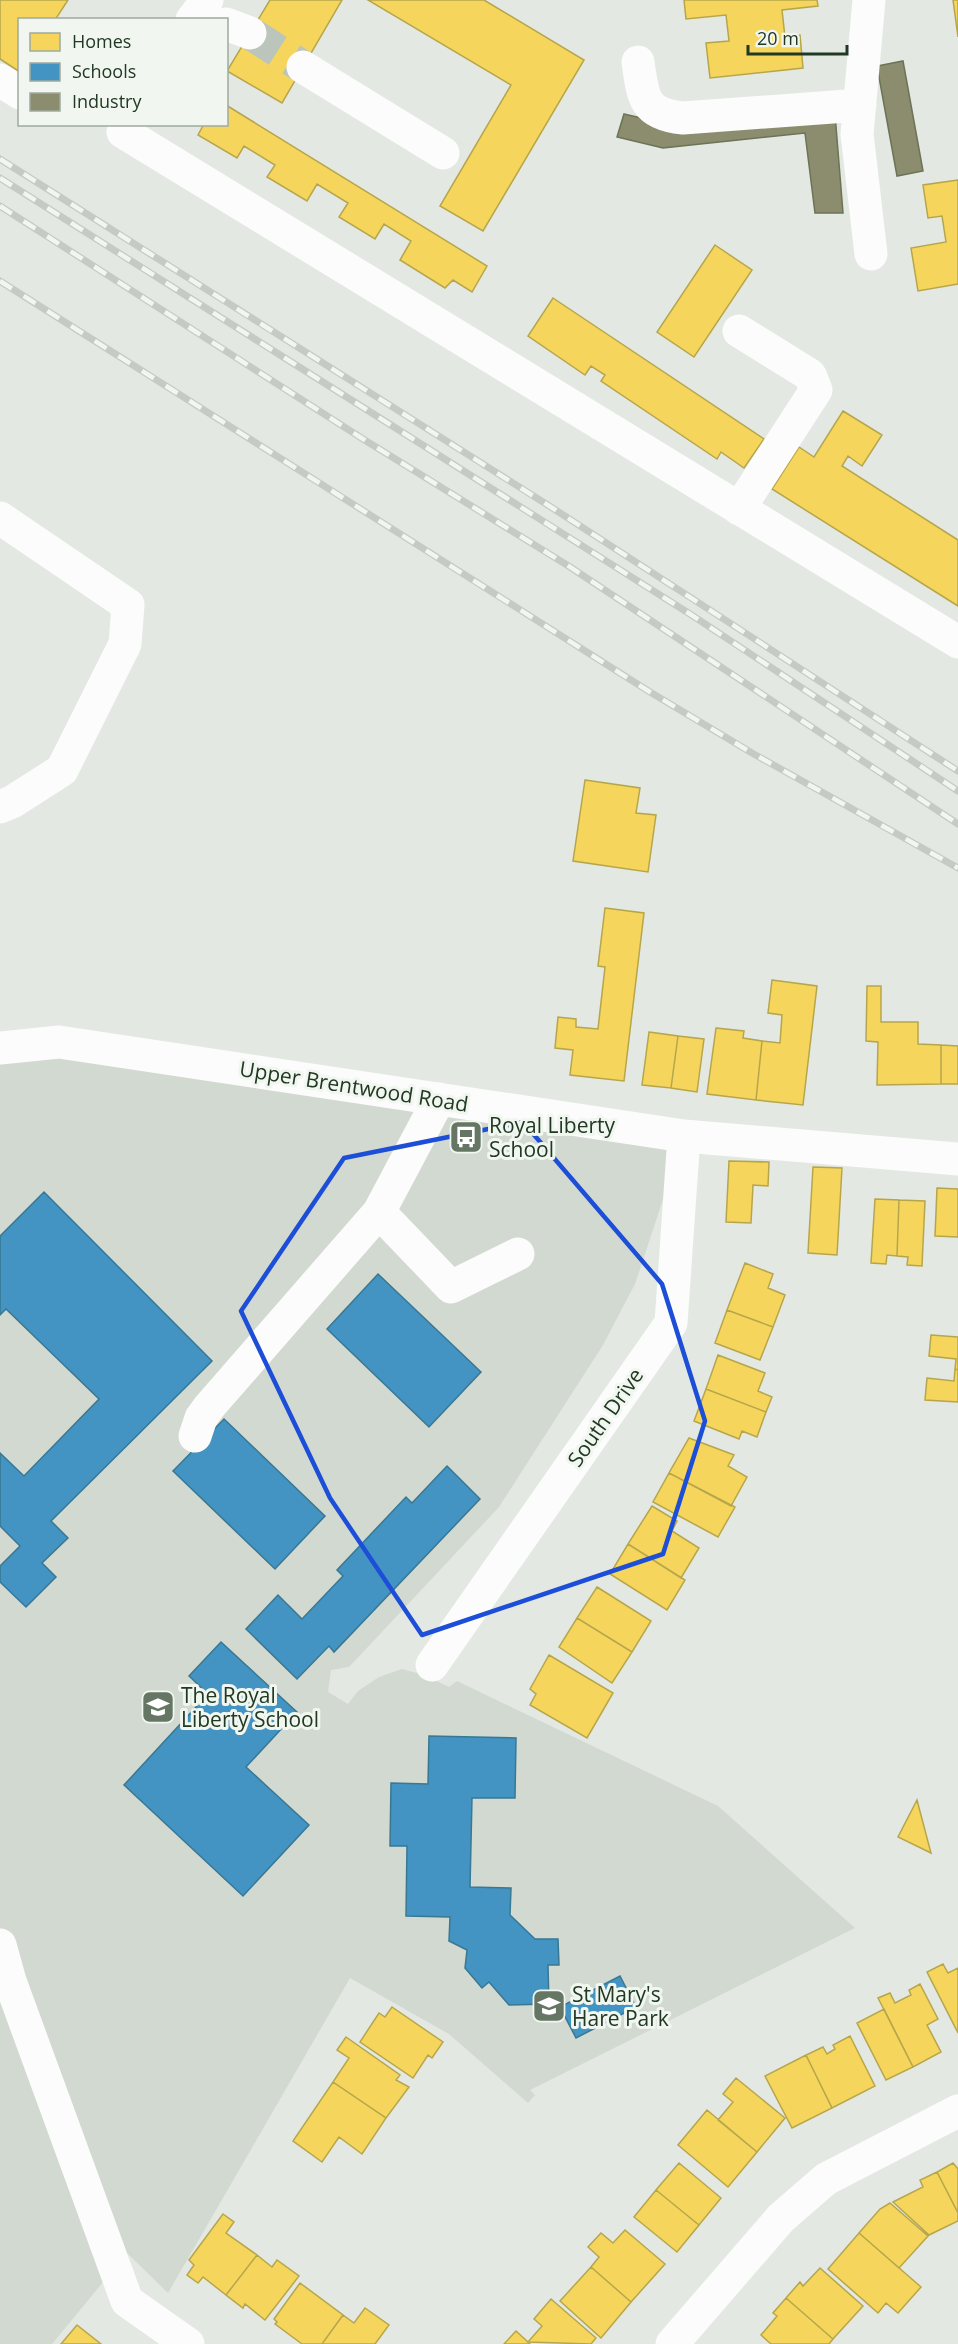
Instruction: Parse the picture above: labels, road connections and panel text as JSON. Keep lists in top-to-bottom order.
{
  "streets": {
    "street": ["Upper Brentwood Road", "South Drive"]
  },
  "crossings": [
    ["Upper Brentwood Road", "South Drive"]
  ],
  "places": {
    "bus stop": ["Royal Liberty School"],
    "school or university": ["The Royal Liberty School", "St Mary's Hare Park"]
  },
  "legend": ["Homes", "Schools", "Industry"],
  "scale_bar": "20 m"
}
